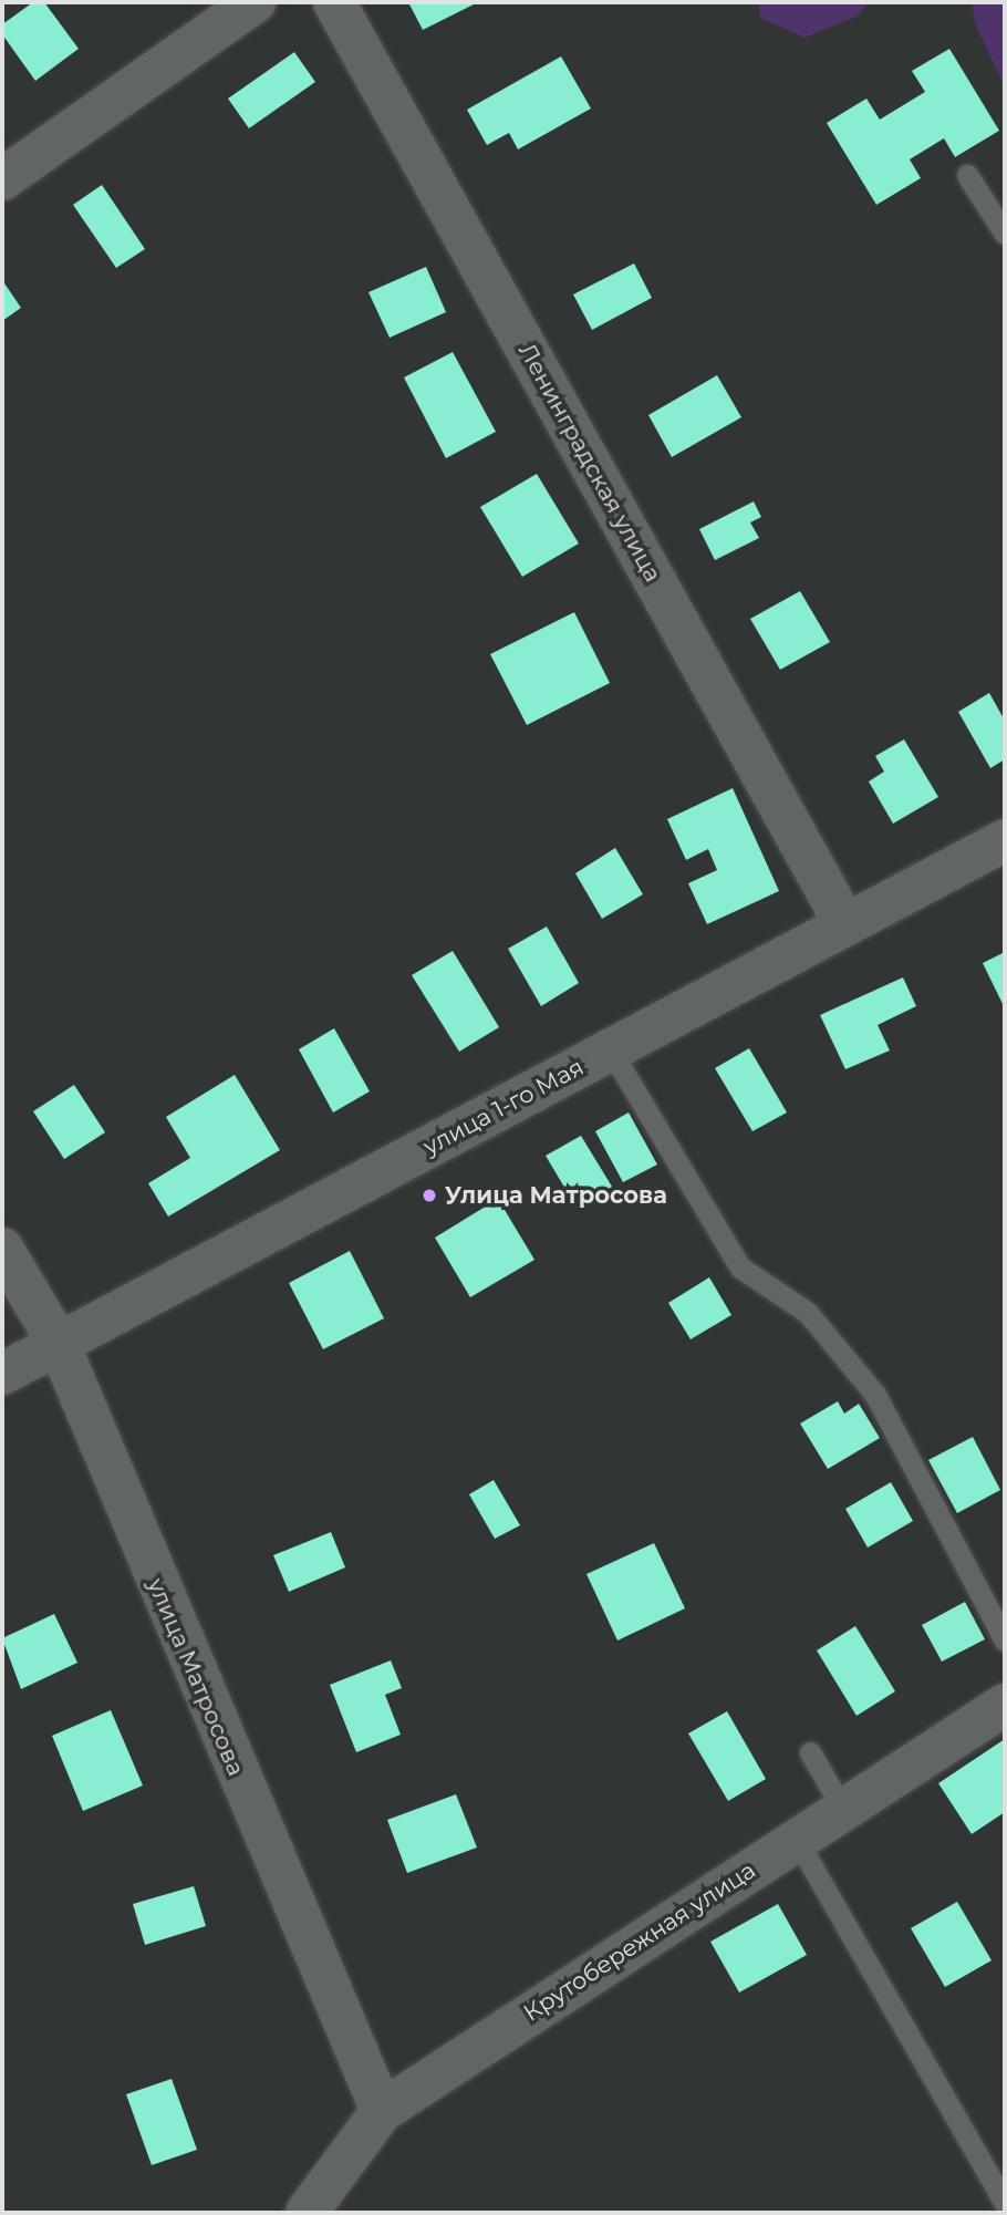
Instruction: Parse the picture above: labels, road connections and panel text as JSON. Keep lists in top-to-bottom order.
{
  "streets": {
    "street": [
      "Ленинградская улица",
      "улица 1-го Мая",
      "улица Матросова",
      "Крутобережная улица"
    ]
  },
  "crossings": [
    ["Ленинградская улица", "улица 1-го Мая"],
    ["улица 1-го Мая", "улица Матросова"],
    ["улица Матросова", "Крутобережная улица"]
  ],
  "places": ["Улица Матросова"]
}
